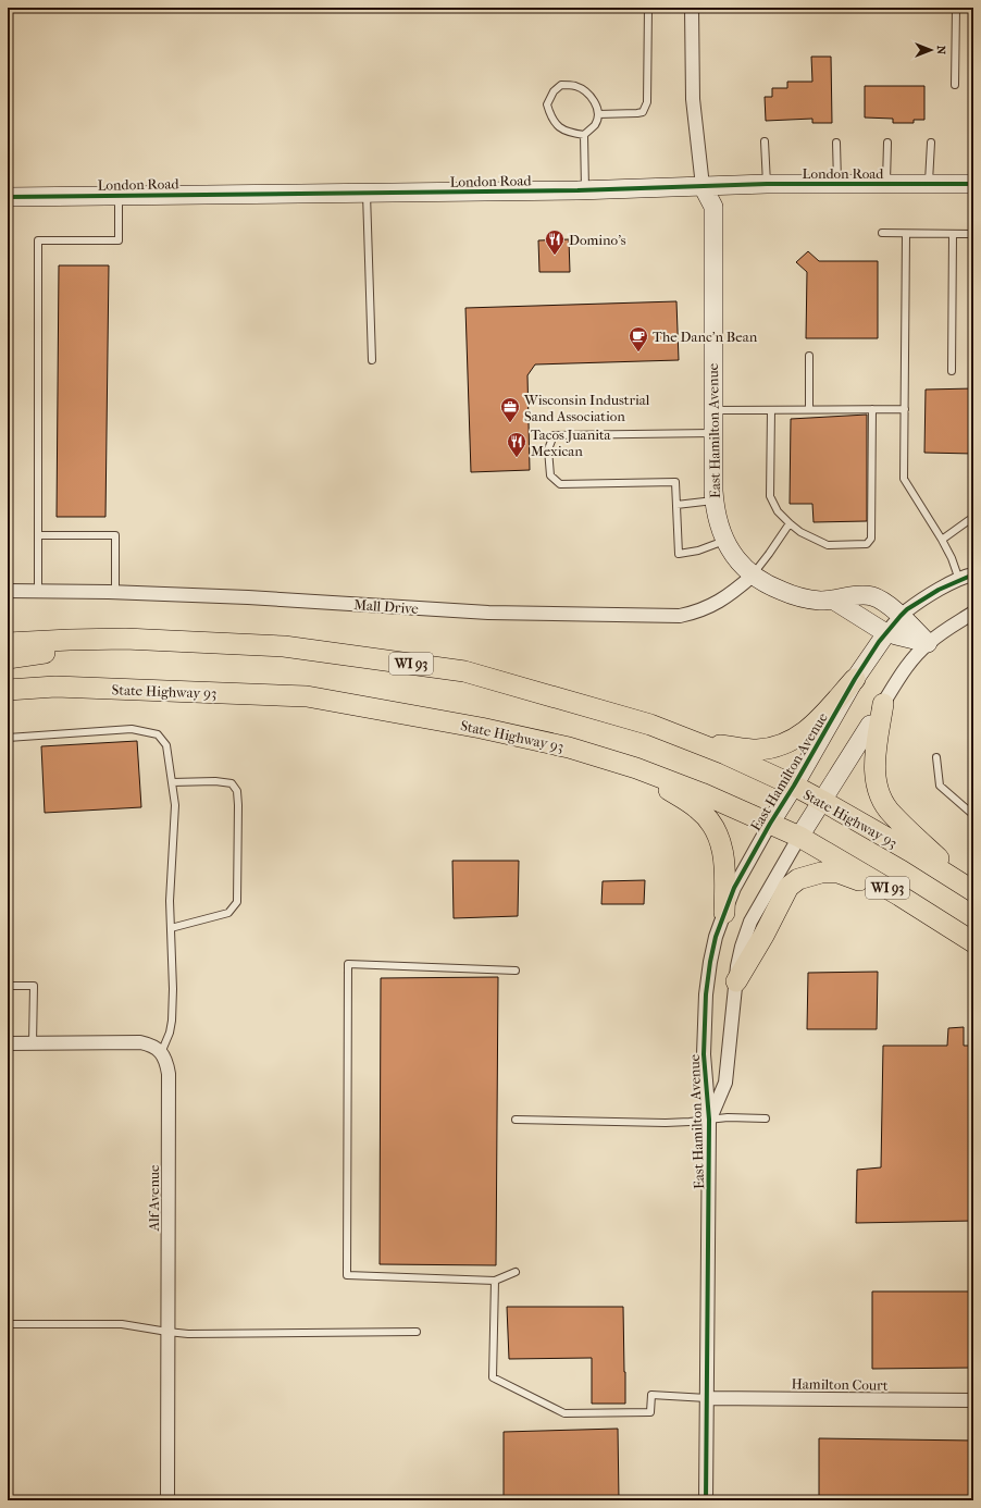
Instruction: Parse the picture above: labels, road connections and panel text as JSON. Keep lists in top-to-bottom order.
{
  "streets": {
    "main road": ["WI 93", "State Highway 93"],
    "street": [
      "London Road",
      "East Hamilton Avenue",
      "Mall Drive",
      "Alf Avenue",
      "Hamilton Court"
    ]
  },
  "crossings": [
    ["London Road", "East Hamilton Avenue"],
    ["East Hamilton Avenue", "Mall Drive"],
    ["East Hamilton Avenue", "State Highway 93"],
    ["East Hamilton Avenue", "Hamilton Court"]
  ],
  "places": {
    "restaurant": ["Domino's", "Tacos Juanita Mexican"],
    "cafe": ["The Danc'n Bean"],
    "office": ["Wisconsin Industrial Sand Association"]
  },
  "north": "right"
}
